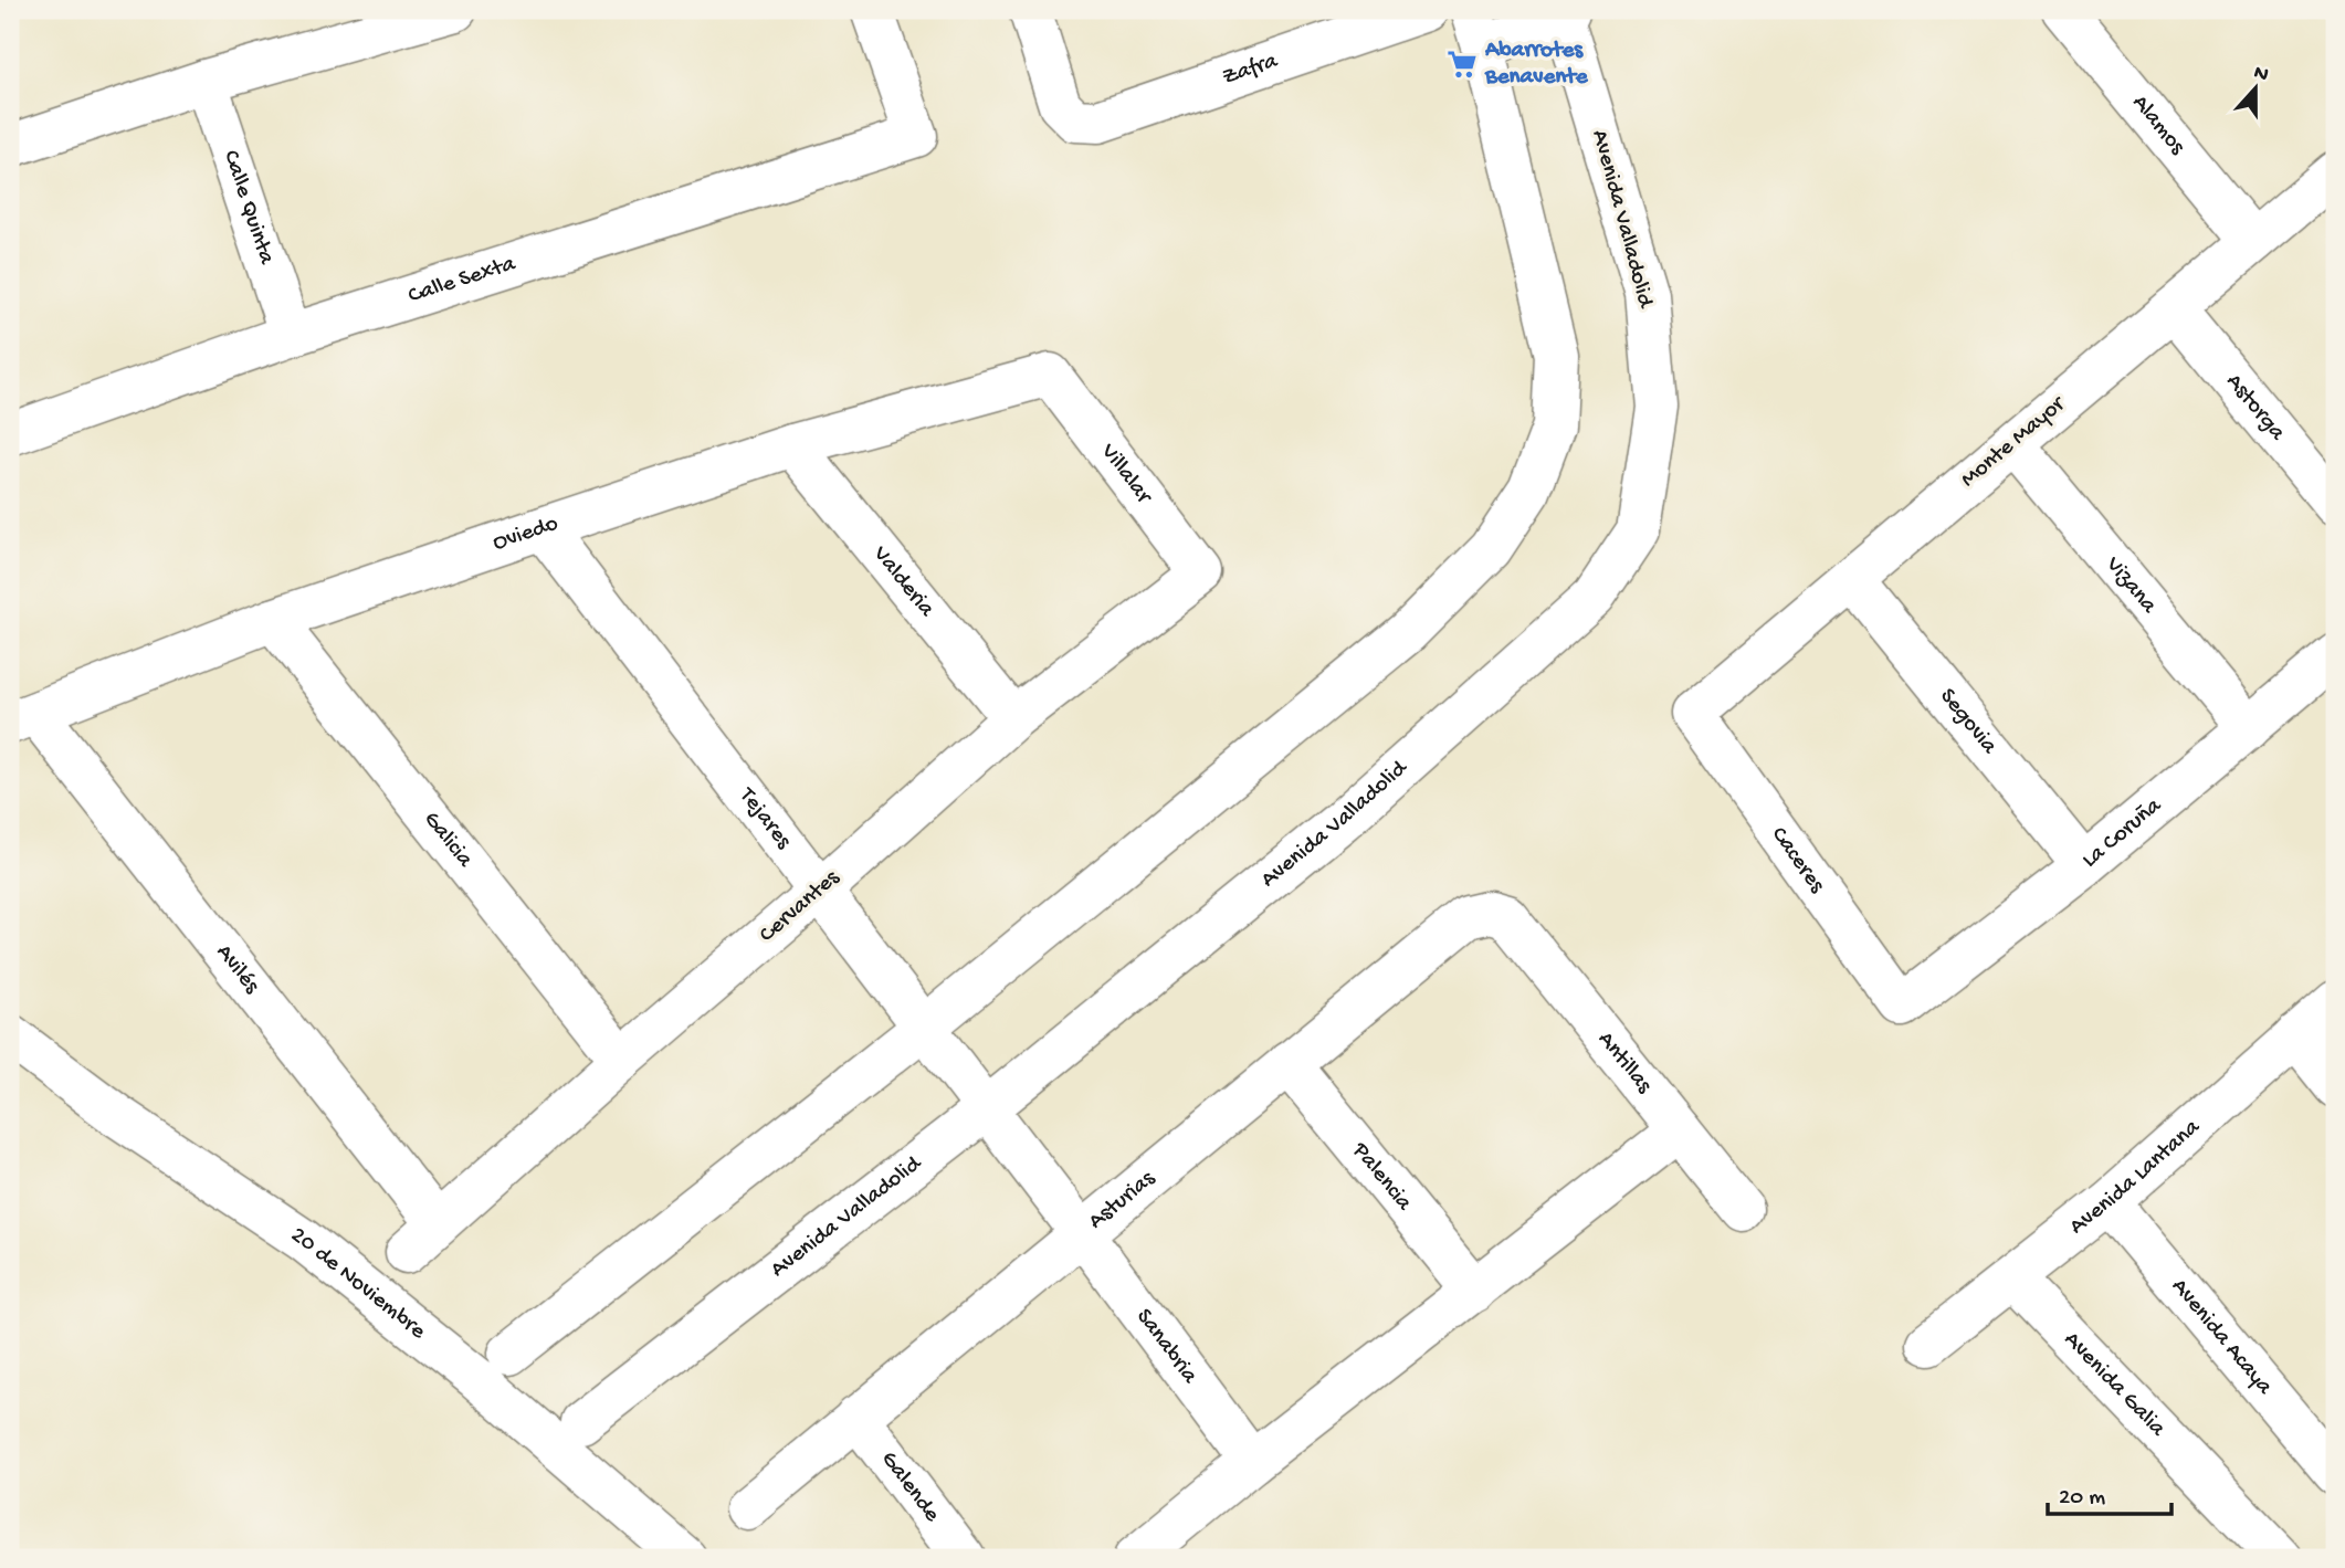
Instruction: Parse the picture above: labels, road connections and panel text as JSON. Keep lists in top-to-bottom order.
{
  "streets": {
    "street": [
      "Zafra",
      "Alamos",
      "Calle Quinta",
      "Avenida Valladolid",
      "Calle Sexta",
      "Astorga",
      "Monte Mayor",
      "Villalar",
      "Oviedo",
      "Valderia",
      "Vizana",
      "Segovia",
      "Tejares",
      "La Coruña",
      "Galicia",
      "Caceres",
      "Cervantes",
      "Avilés",
      "Antillas",
      "Palencia",
      "Avenida Lantana",
      "Asturias",
      "20 de Noviembre",
      "Avenida Acaya",
      "Sanabria",
      "Avenida Galia",
      "Galende"
    ]
  },
  "crossings": [
    ["Alamos", "Monte Mayor"],
    ["Calle Quinta", "Calle Sexta"],
    ["Avenida Valladolid", "Tejares"],
    ["Avenida Valladolid", "Sanabria"],
    ["Astorga", "Monte Mayor"],
    ["Monte Mayor", "Vizana"],
    ["Monte Mayor", "Segovia"],
    ["Monte Mayor", "Caceres"],
    ["Villalar", "Oviedo"],
    ["Villalar", "Cervantes"],
    ["Oviedo", "Valderia"],
    ["Oviedo", "Tejares"],
    ["Oviedo", "Galicia"],
    ["Oviedo", "Avilés"],
    ["Valderia", "Cervantes"],
    ["Vizana", "La Coruña"],
    ["Segovia", "La Coruña"],
    ["Tejares", "Cervantes"],
    ["Tejares", "Sanabria"],
    ["La Coruña", "Caceres"],
    ["Galicia", "Cervantes"],
    ["Cervantes", "Avilés"],
    ["Antillas", "Asturias"],
    ["Palencia", "Asturias"],
    ["Avenida Lantana", "Avenida Acaya"],
    ["Avenida Lantana", "Avenida Galia"],
    ["Asturias", "Sanabria"],
    ["Asturias", "Galende"]
  ],
  "places": {
    "supermarket": ["Abarrotes Benavente"]
  },
  "scale_bar": "20 m",
  "north": "top"
}
